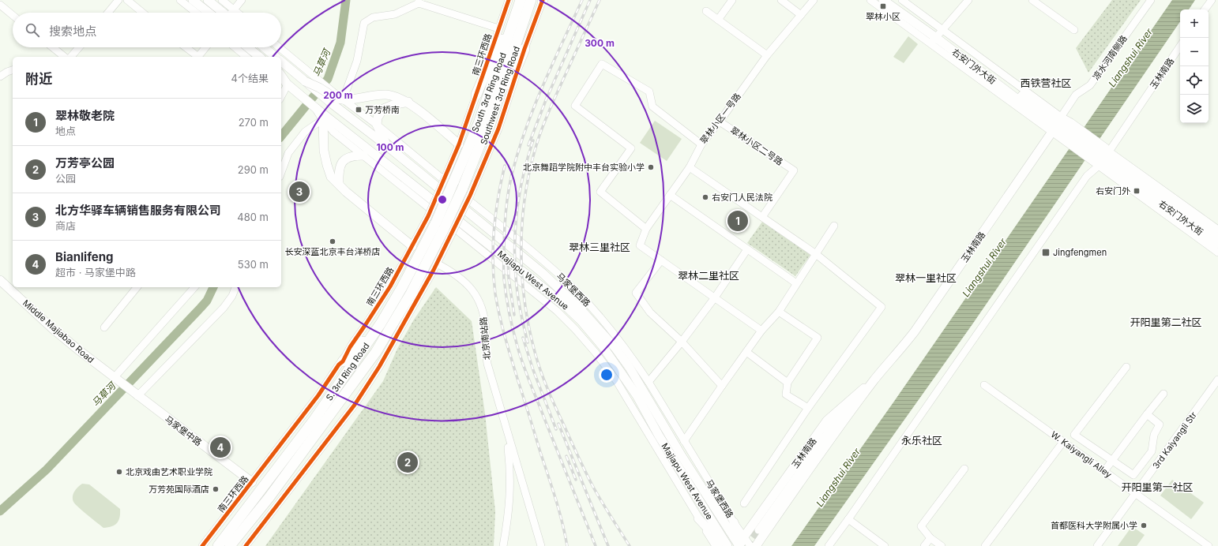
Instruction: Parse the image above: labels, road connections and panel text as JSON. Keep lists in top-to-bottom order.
{
  "streets": {
    "highway": ["South 3rd Ring Road", "S. 3rd Ring Road"],
    "main road": [
      "右安门外大街",
      "玉林南路",
      "Majiapu West Avenue",
      "Middle Majiabao Road",
      "马家堡中路"
    ],
    "street": [
      "南三环西路",
      "凉水河南侧路",
      "Southwest 3rd Ring Road",
      "翠林小区一号路",
      "翠林小区二号路",
      "马家堡西路",
      "北京南站路",
      "3rd Kaiyangli Str",
      "W. Kaiyangli Alley"
    ]
  },
  "crossings": [
    ["南三环西路", "South 3rd Ring Road"],
    ["南三环西路", "S. 3rd Ring Road"],
    ["南三环西路", "马家堡中路"],
    ["凉水河南侧路", "右安门外大街"],
    ["凉水河南侧路", "玉林南路"],
    ["右安门外大街", "玉林南路"],
    ["玉林南路", "马家堡西路"],
    ["South 3rd Ring Road", "Southwest 3rd Ring Road"],
    ["South 3rd Ring Road", "S. 3rd Ring Road"],
    ["Southwest 3rd Ring Road", "S. 3rd Ring Road"],
    ["翠林小区一号路", "翠林小区二号路"],
    ["Majiapu West Avenue", "马家堡西路"],
    ["Middle Majiabao Road", "马家堡中路"],
    ["3rd Kaiyangli Str", "W. Kaiyangli Alley"]
  ],
  "districts": [
    "西铁营社区",
    "翠林三里社区",
    "翠林二里社区",
    "翠林一里社区",
    "开阳里第二社区",
    "永乐社区",
    "开阳里第一社区"
  ],
  "water": ["Liangshui River", "马草河"],
  "places": {
    "transit": [
      "翠林小区",
      "万芳桥南",
      "右安门外",
      "Jingfengmen"
    ],
    "other": [
      "北京舞蹈学院附中丰台实验小学",
      "右安门人民法院",
      "长安深蓝北京丰台洋桥店",
      "北京戏曲艺术职业学院",
      "万芳苑国际酒店",
      "首都医科大学附属小学"
    ]
  },
  "page": {
    "map_buttons": ["+", "−"],
    "search": "搜索地点",
    "heading": ["附近", "4个结果"],
    "list": [
      {
        "mark": "1",
        "name": "翠林敬老院",
        "note": "地点",
        "value": "270 m"
      },
      {
        "mark": "2",
        "name": "万芳亭公园",
        "note": "公园",
        "value": "290 m"
      },
      {
        "mark": "3",
        "name": "北方华驿车辆销售服务有限公司",
        "note": "商店",
        "value": "480 m"
      },
      {
        "mark": "4",
        "name": "Bianlifeng",
        "note": "超市 · 马家堡中路",
        "value": "530 m"
      }
    ],
    "pins": [
      "3",
      "1",
      "4",
      "2"
    ]
  },
  "rings": ["300 m", "200 m", "100 m"]
}
